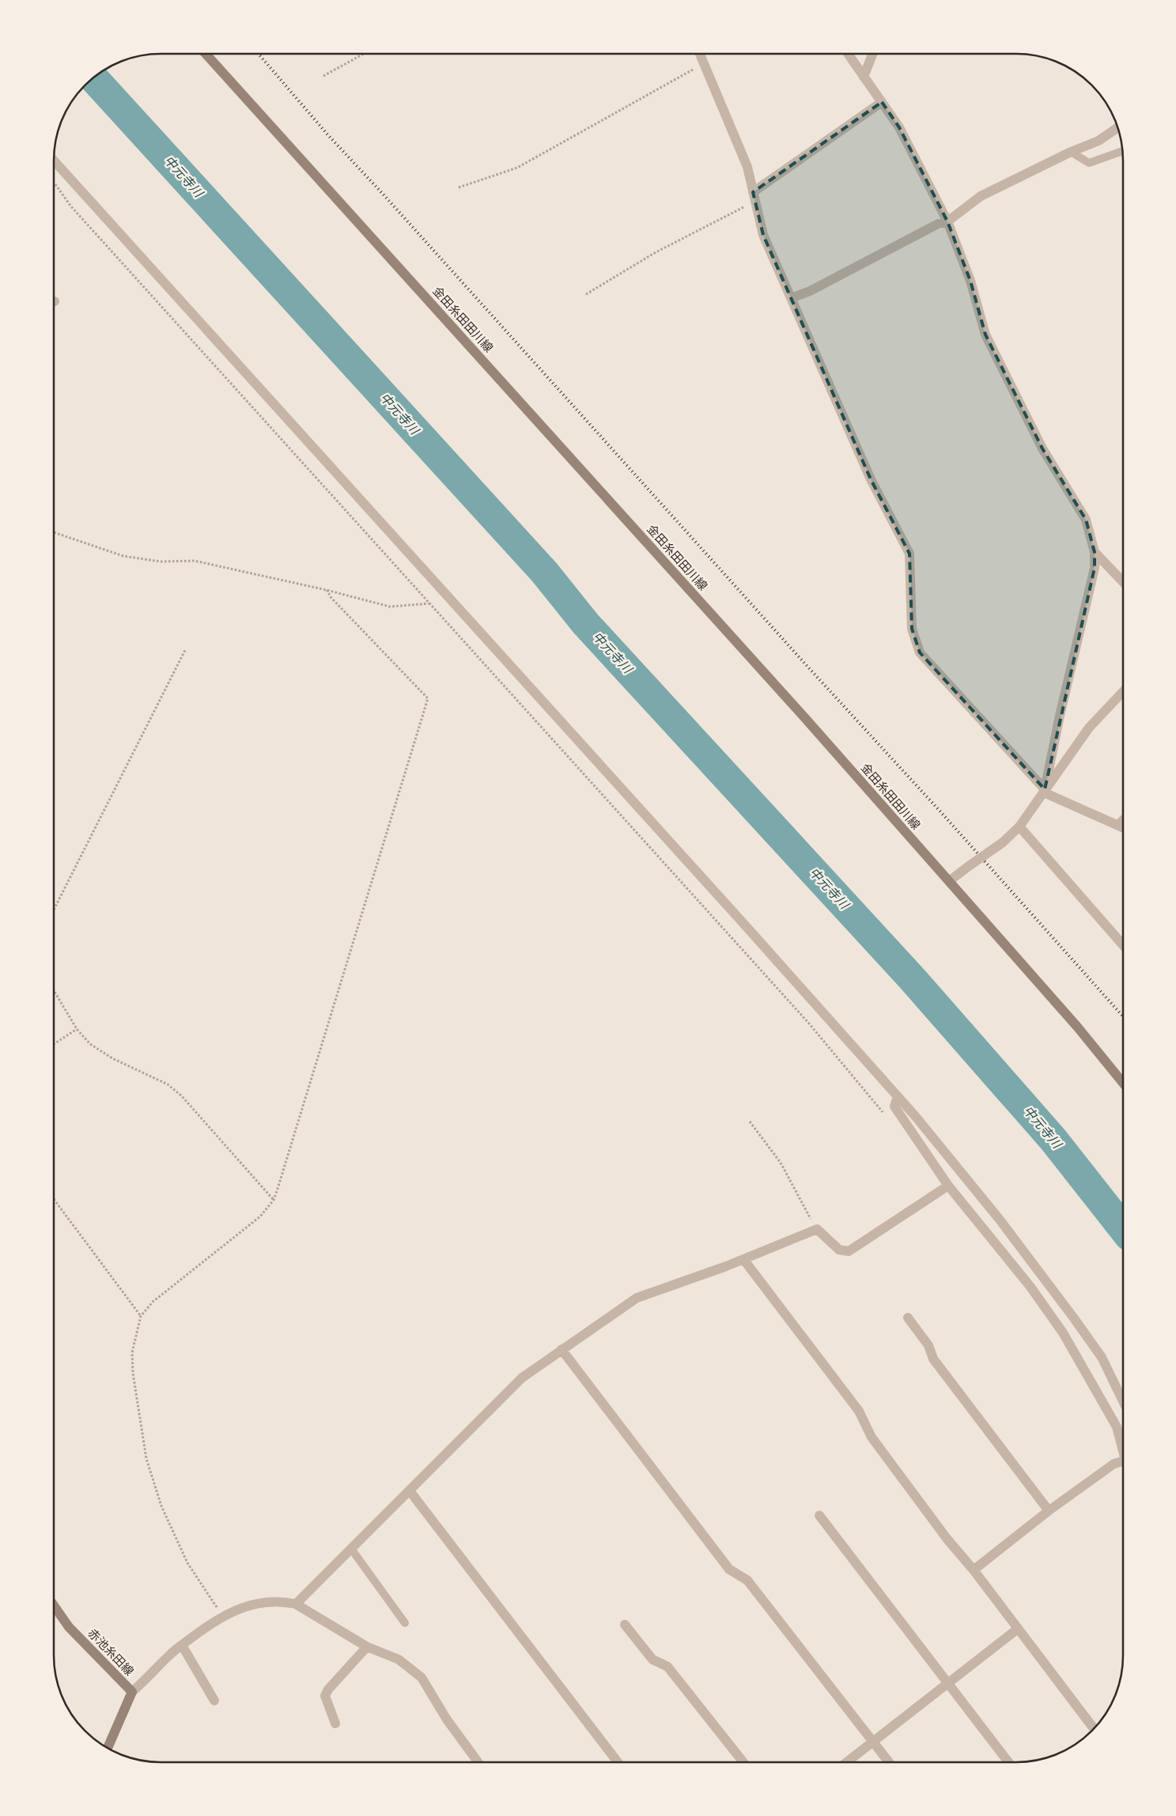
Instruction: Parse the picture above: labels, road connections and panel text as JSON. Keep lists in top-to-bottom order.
{
  "streets": {
    "main road": ["金田糸田田川線", "赤池糸田線"]
  },
  "water": ["中元寺川"]
}
